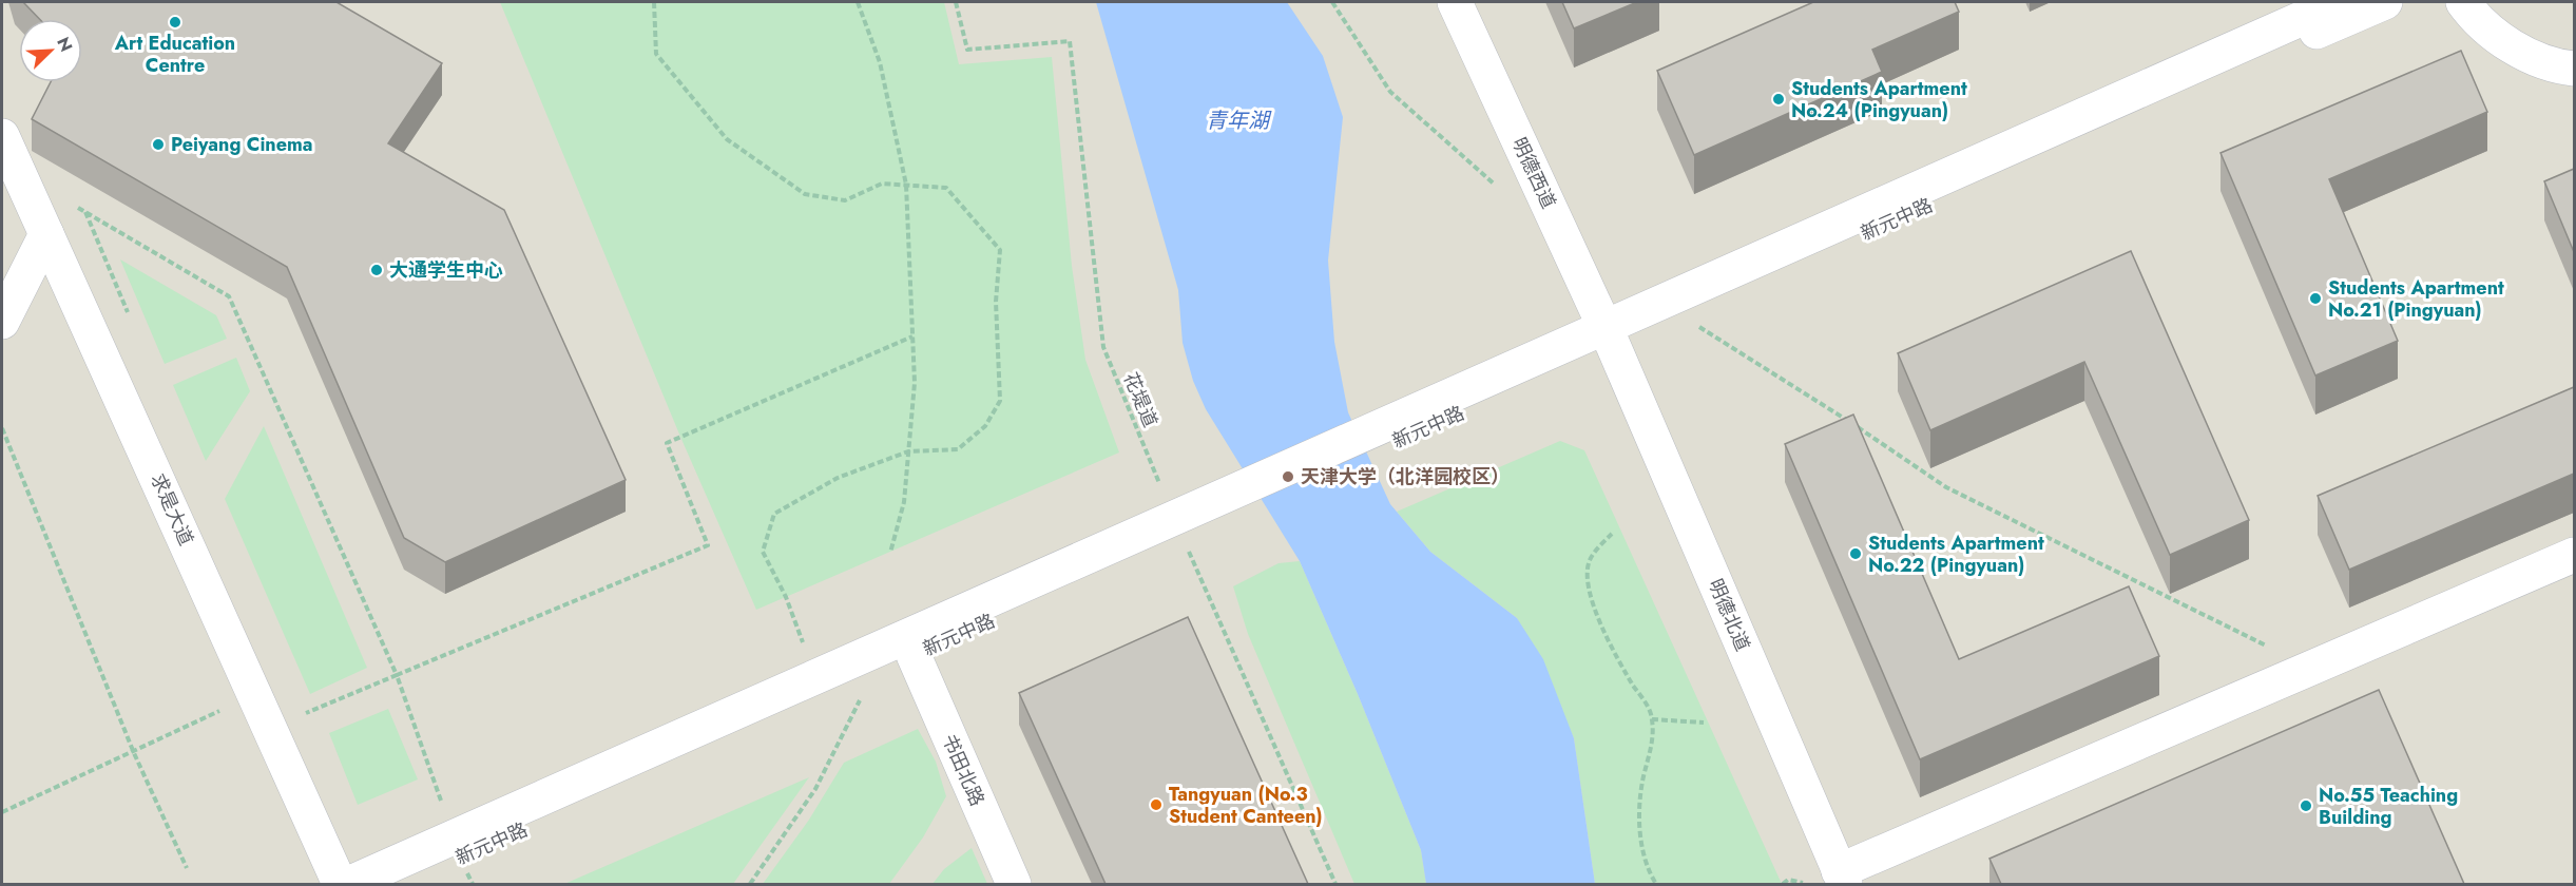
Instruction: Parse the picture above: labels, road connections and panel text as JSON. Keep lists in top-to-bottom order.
{
  "streets": {
    "street": [
      "明德西道",
      "新元中路",
      "求是大道",
      "明德北道",
      "书田北路"
    ],
    "path": ["花堤道"]
  },
  "crossings": [
    ["明德西道", "新元中路"],
    ["明德西道", "明德北道"],
    ["新元中路", "花堤道"],
    ["新元中路", "明德北道"],
    ["新元中路", "书田北路"]
  ],
  "water": ["青年湖"],
  "places": [
    "Art Education Centre",
    "Students Apartment No.24 (Pingyuan)",
    "Peiyang Cinema",
    "大通学生中心",
    "Students Apartment No.21 (Pingyuan)",
    "天津大学（北洋园校区）",
    "Students Apartment No.22 (Pingyuan)",
    "Tangyuan (No.3 Student Canteen)",
    "No.55 Teaching Building"
  ],
  "north": "top right"
}
